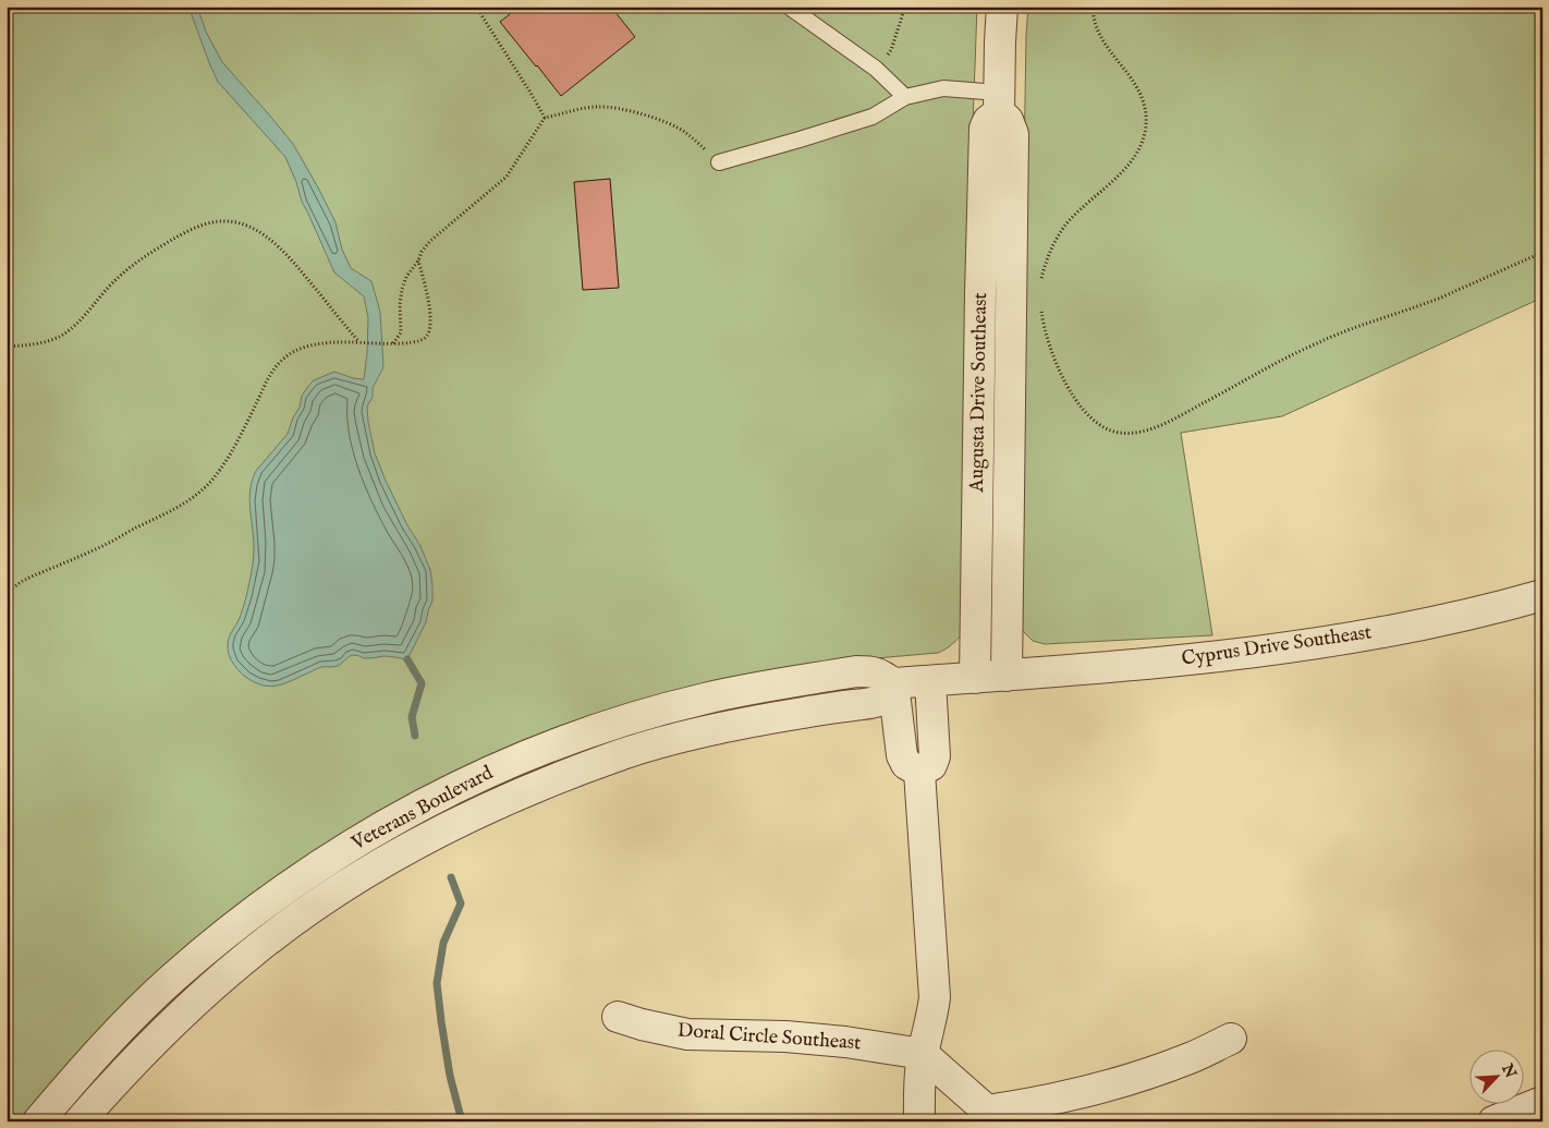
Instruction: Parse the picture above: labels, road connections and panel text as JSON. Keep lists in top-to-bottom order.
{
  "streets": {
    "street": [
      "Augusta Drive Southeast",
      "Cyprus Drive Southeast",
      "Veterans Boulevard",
      "Doral Circle Southeast"
    ]
  },
  "crossings": [
    ["Augusta Drive Southeast", "Cyprus Drive Southeast"],
    ["Augusta Drive Southeast", "Veterans Boulevard"],
    ["Cyprus Drive Southeast", "Veterans Boulevard"]
  ],
  "north": "top right"
}
